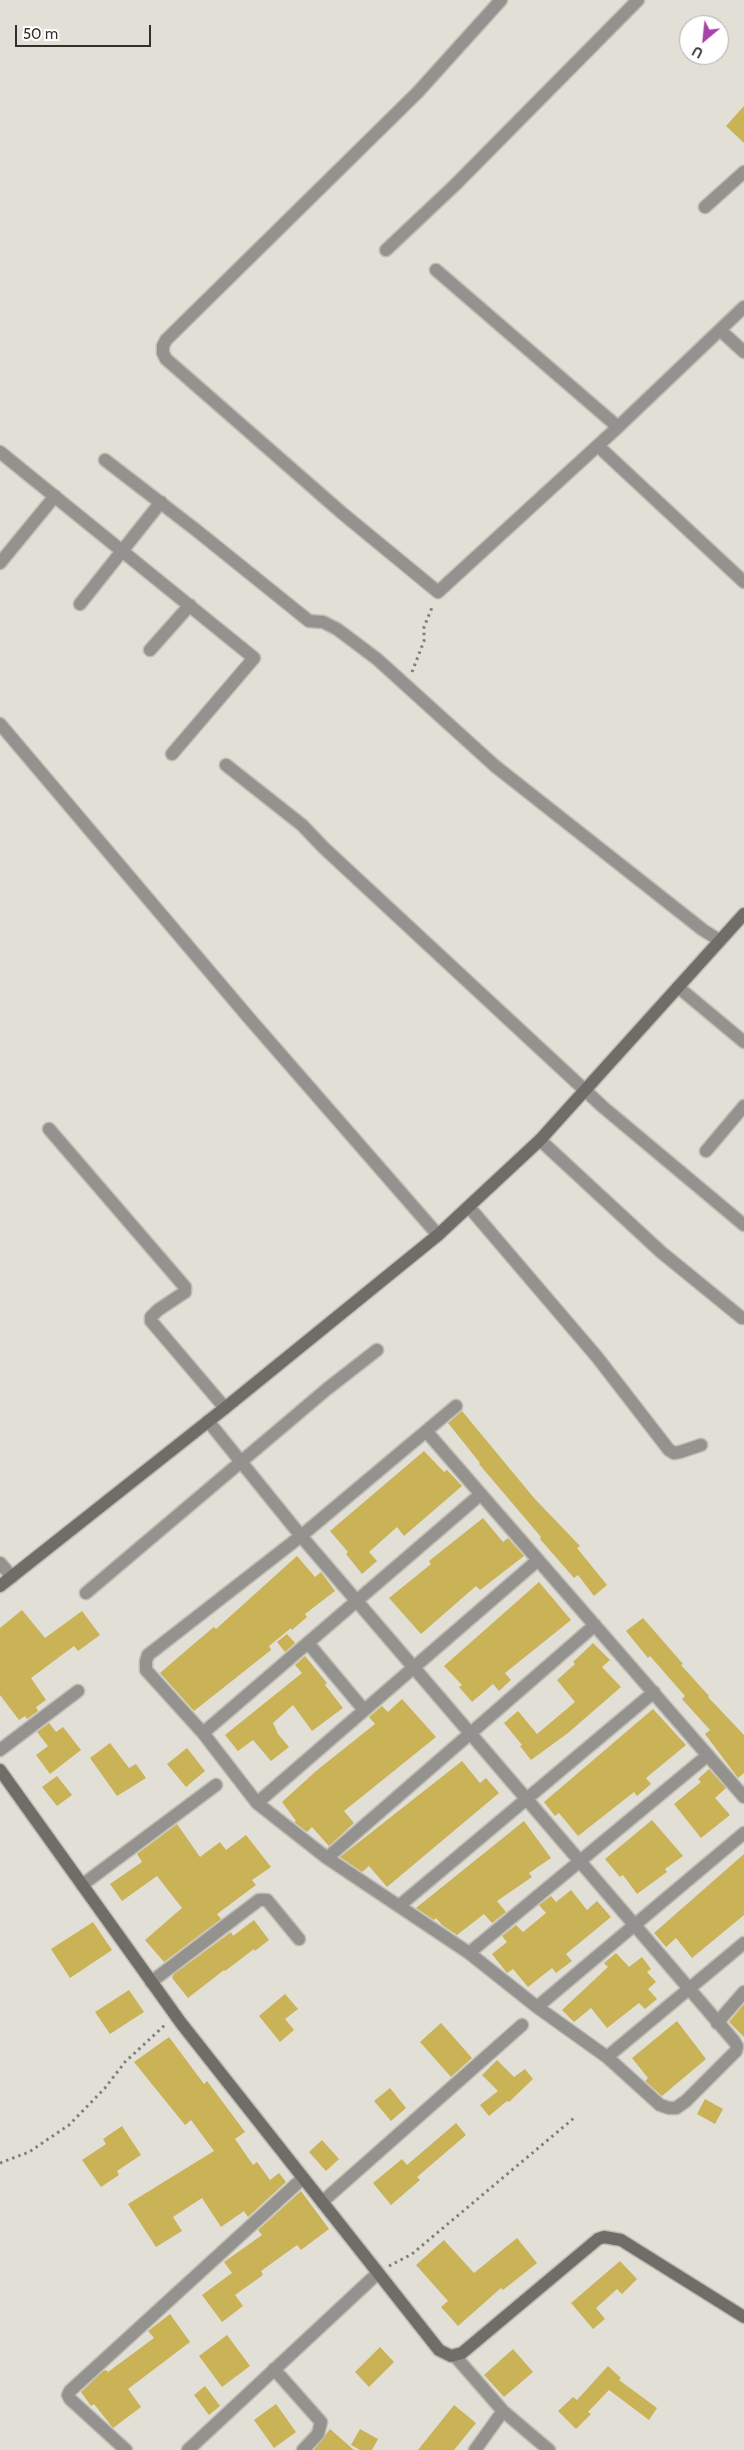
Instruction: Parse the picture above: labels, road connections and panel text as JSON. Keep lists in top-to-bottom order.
{
  "scale_bar": "50 m",
  "north": "bottom left"
}
